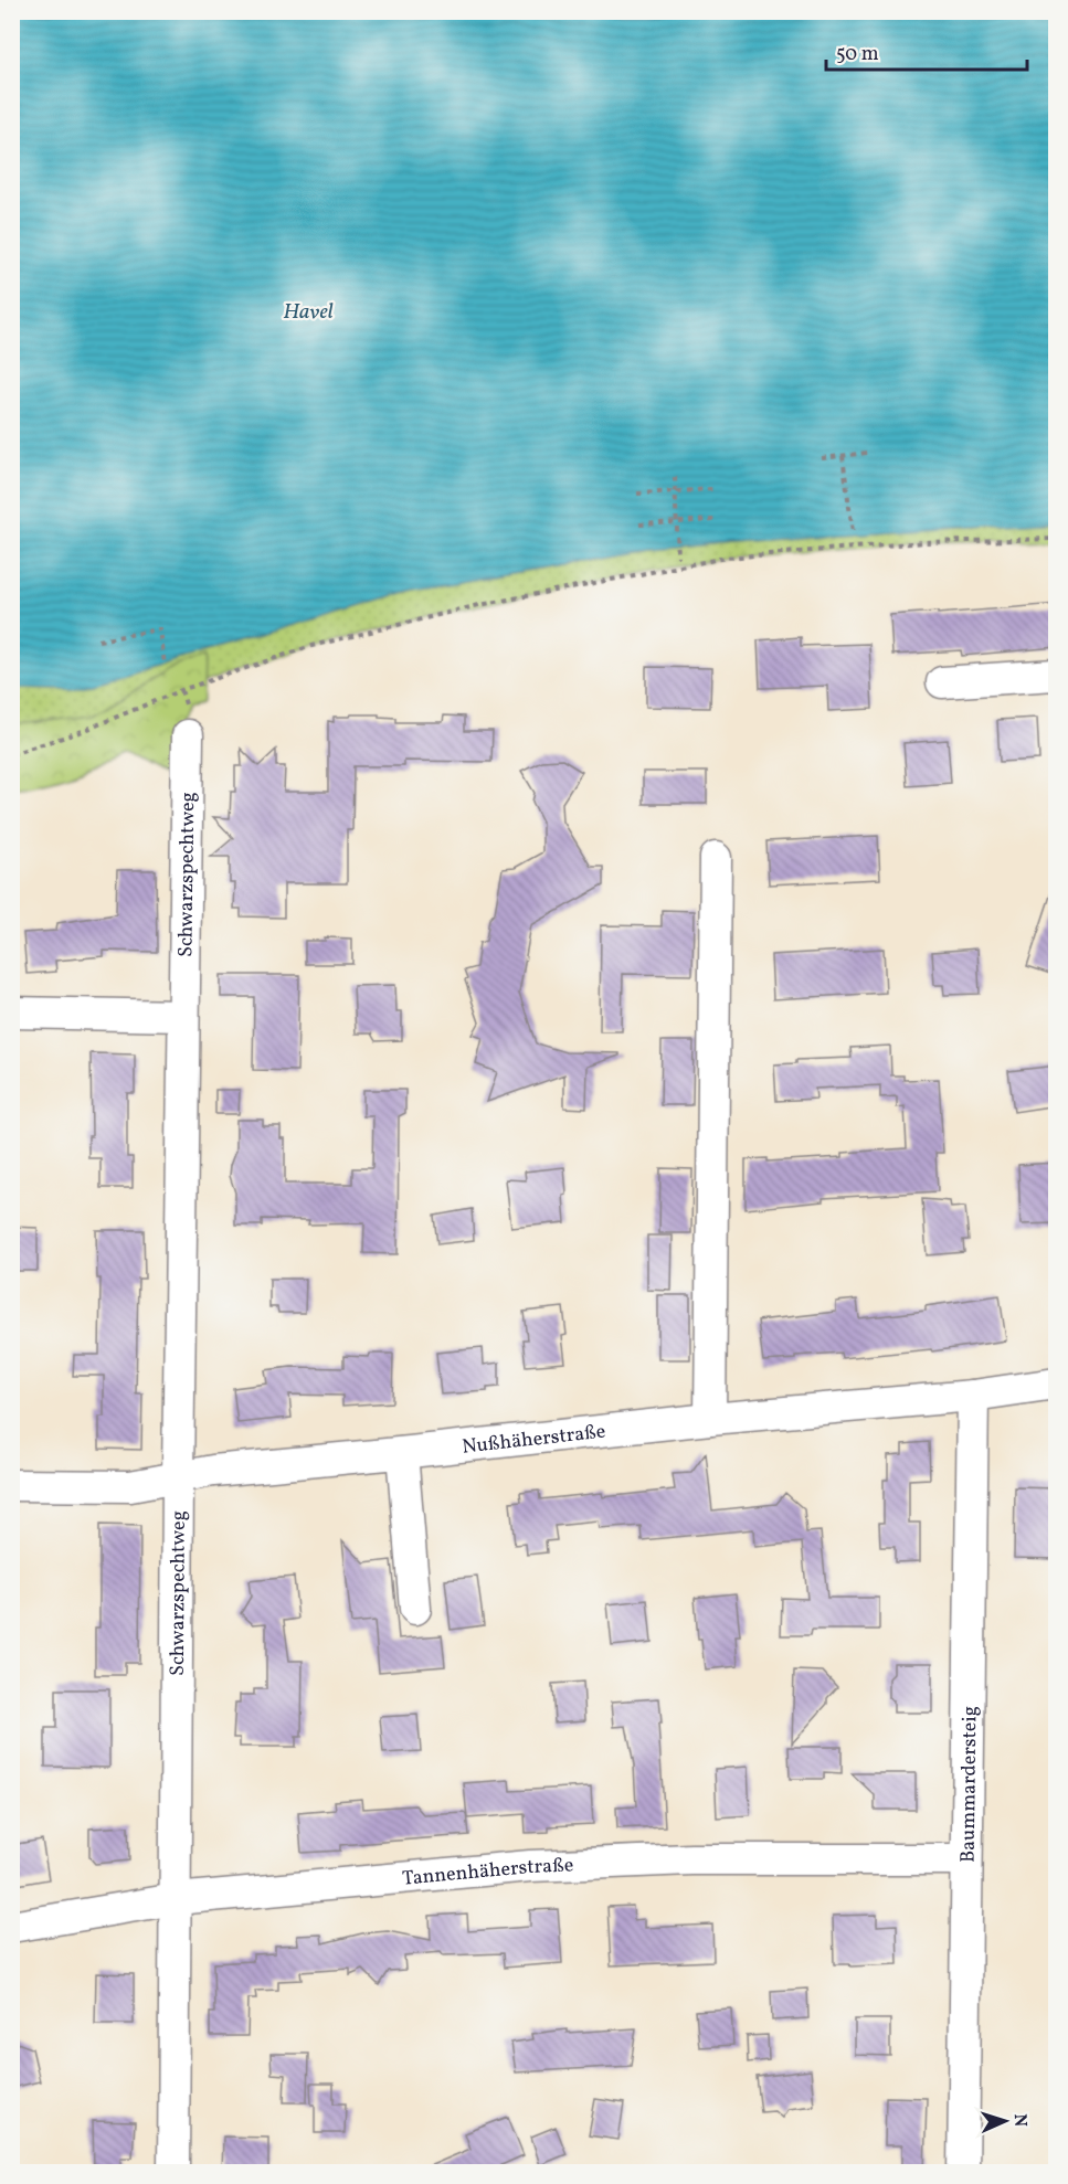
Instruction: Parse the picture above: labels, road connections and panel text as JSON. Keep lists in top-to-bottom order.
{
  "streets": {
    "street": [
      "Schwarzspechtweg",
      "Nußhäherstraße",
      "Baummardersteig",
      "Tannenhäherstraße"
    ]
  },
  "crossings": [
    ["Schwarzspechtweg", "Nußhäherstraße"],
    ["Schwarzspechtweg", "Tannenhäherstraße"],
    ["Nußhäherstraße", "Baummardersteig"],
    ["Baummardersteig", "Tannenhäherstraße"]
  ],
  "water": ["Havel"],
  "scale_bar": "50 m",
  "north": "right"
}
